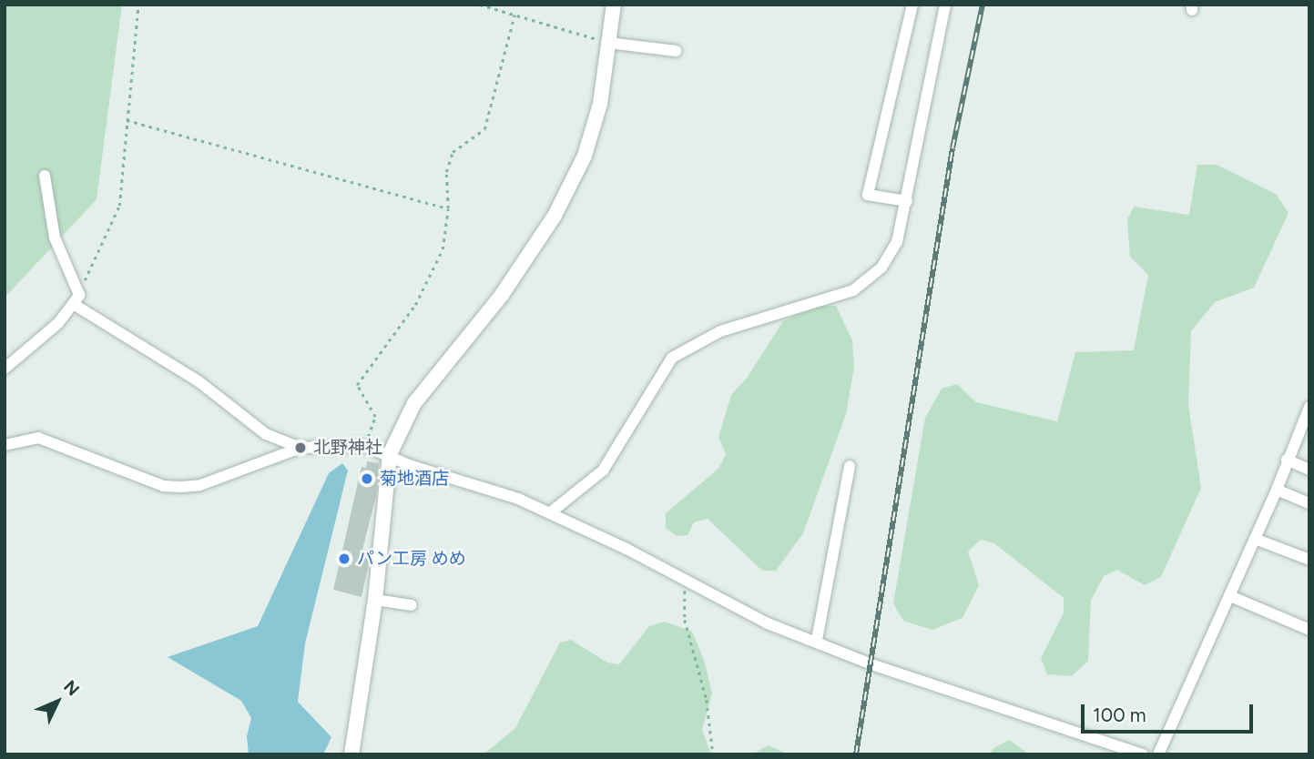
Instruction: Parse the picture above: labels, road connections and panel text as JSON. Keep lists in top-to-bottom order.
{
  "places": ["北野神社", "菊地酒店", "パン工房 めめ"],
  "scale_bar": "100 m",
  "north": "top right"
}
